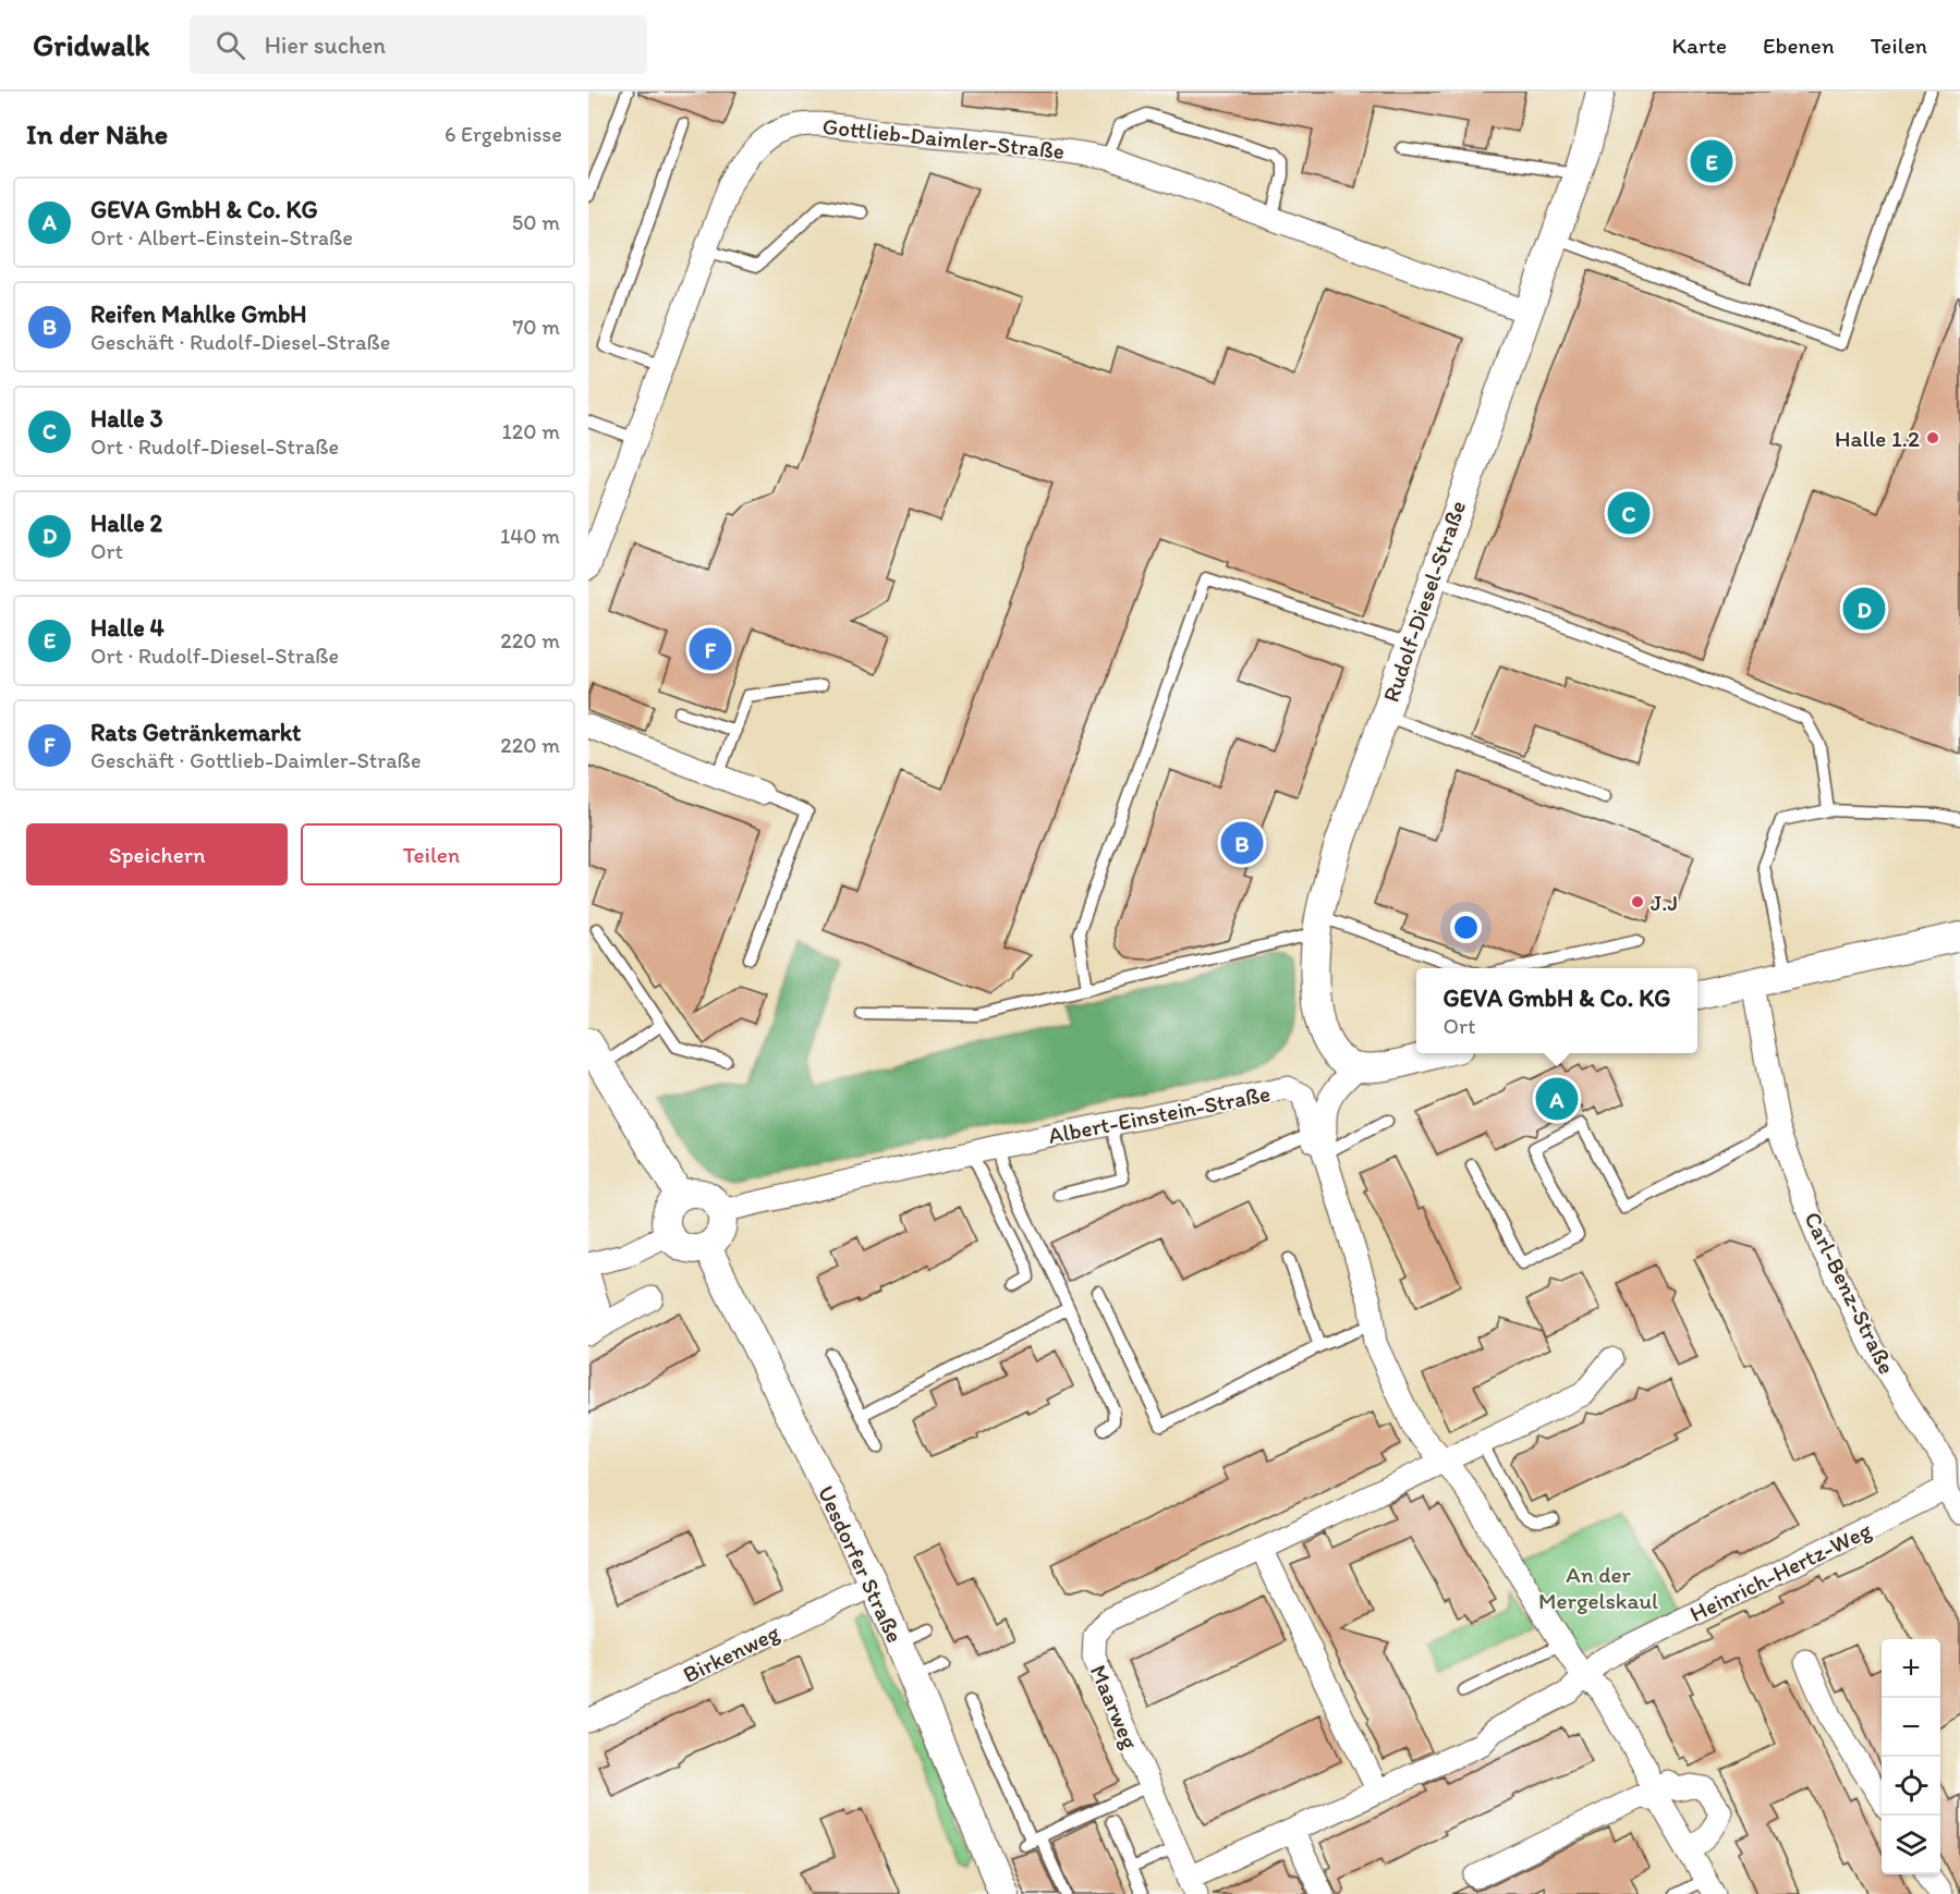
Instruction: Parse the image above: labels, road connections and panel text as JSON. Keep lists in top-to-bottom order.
{
  "streets": {
    "street": [
      "Gottlieb-Daimler-Straße",
      "Rudolf-Diesel-Straße",
      "Albert-Einstein-Straße",
      "Carl-Benz-Straße",
      "Uesdorfer Straße",
      "Heinrich-Hertz-Weg",
      "Birkenweg",
      "Maarweg"
    ]
  },
  "crossings": [
    ["Gottlieb-Daimler-Straße", "Rudolf-Diesel-Straße"],
    ["Albert-Einstein-Straße", "Uesdorfer Straße"],
    ["Carl-Benz-Straße", "Heinrich-Hertz-Weg"],
    ["Uesdorfer Straße", "Birkenweg"],
    ["Heinrich-Hertz-Weg", "Maarweg"]
  ],
  "parks": ["An der Mergelskaul"],
  "places": ["Halle 1.2", "J.J"],
  "page": {
    "header": "Gridwalk",
    "search": "Hier suchen",
    "nav": ["Karte", "Ebenen", "Teilen"],
    "heading": ["In der Nähe", "6 Ergebnisse"],
    "pins": [
      "E",
      "C",
      "D",
      "F",
      "B",
      "A"
    ],
    "list": [
      {
        "mark": "A",
        "name": "GEVA GmbH & Co. KG",
        "note": "Ort · Albert-Einstein-Straße",
        "value": "50 m"
      },
      {
        "mark": "B",
        "name": "Reifen Mahlke GmbH",
        "note": "Geschäft · Rudolf-Diesel-Straße",
        "value": "70 m"
      },
      {
        "mark": "C",
        "name": "Halle 3",
        "note": "Ort · Rudolf-Diesel-Straße",
        "value": "120 m"
      },
      {
        "mark": "D",
        "name": "Halle 2",
        "note": "Ort",
        "value": "140 m"
      },
      {
        "mark": "E",
        "name": "Halle 4",
        "note": "Ort · Rudolf-Diesel-Straße",
        "value": "220 m"
      },
      {
        "mark": "F",
        "name": "Rats Getränkemarkt",
        "note": "Geschäft · Gottlieb-Daimler-Straße",
        "value": "220 m"
      }
    ],
    "buttons": ["Speichern", "Teilen"],
    "popup": ["GEVA GmbH & Co. KG", "Ort"],
    "map_buttons": ["+", "−"]
  }
}
